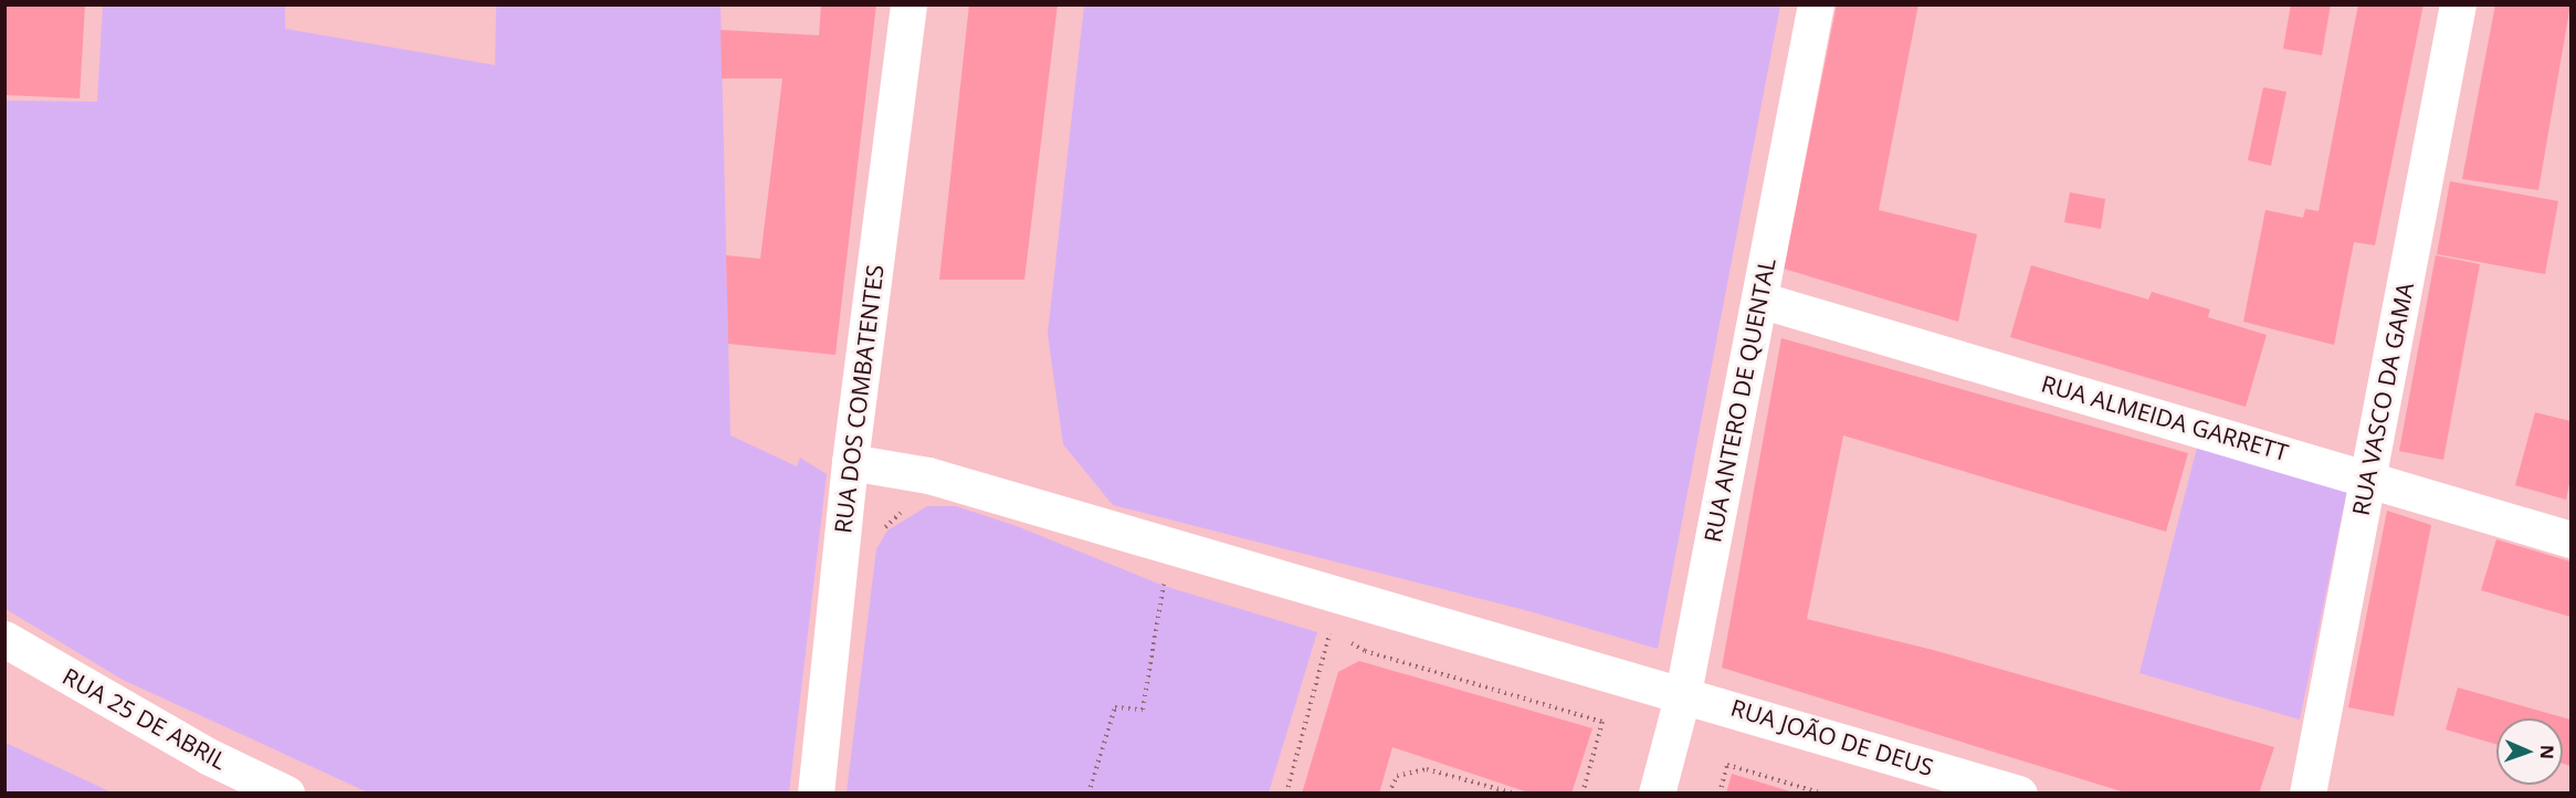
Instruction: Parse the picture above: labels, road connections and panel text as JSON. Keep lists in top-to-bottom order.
{
  "streets": {
    "street": [
      "RUA DOS COMBATENTES",
      "RUA VASCO DA GAMA",
      "RUA ANTERO DE QUENTAL",
      "RUA ALMEIDA GARRETT",
      "RUA 25 DE ABRIL",
      "RUA JOÃO DE DEUS"
    ]
  },
  "crossings": [
    ["RUA DOS COMBATENTES", "RUA JOÃO DE DEUS"],
    ["RUA VASCO DA GAMA", "RUA ALMEIDA GARRETT"],
    ["RUA ANTERO DE QUENTAL", "RUA ALMEIDA GARRETT"],
    ["RUA ANTERO DE QUENTAL", "RUA JOÃO DE DEUS"]
  ],
  "north": "right"
}
